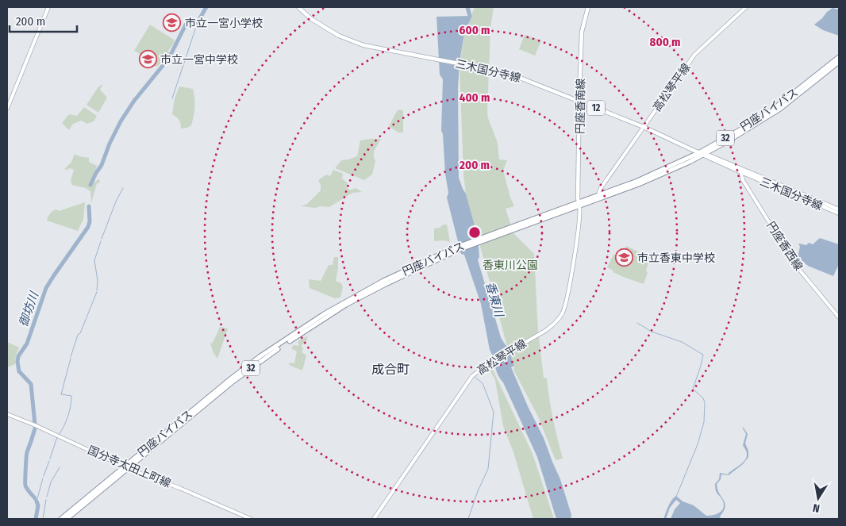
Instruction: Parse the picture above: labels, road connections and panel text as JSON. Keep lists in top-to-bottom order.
{
  "streets": {
    "highway": ["円座バイパス", "32"],
    "main road": [
      "三木国分寺線",
      "高松琴平線",
      "円座香南線",
      "12",
      "円座香西線",
      "国分寺太田上町線"
    ]
  },
  "crossings": [
    ["三木国分寺線", "高松琴平線"],
    ["三木国分寺線", "円座香南線"],
    ["三木国分寺線", "円座バイパス"],
    ["三木国分寺線", "円座香西線"],
    ["高松琴平線", "円座香南線"],
    ["高松琴平線", "円座バイパス"],
    ["円座香南線", "円座バイパス"],
    ["円座バイパス", "国分寺太田上町線"]
  ],
  "districts": ["成合町"],
  "water": ["香東川", "御坊川"],
  "parks": ["香東川公園"],
  "places": {
    "school or university": ["市立一宮小学校", "市立一宮中学校", "市立香東中学校"]
  },
  "scale_bar": "200 m",
  "north": "bottom",
  "rings": [
    "600 m",
    "800 m",
    "400 m",
    "200 m"
  ]
}
